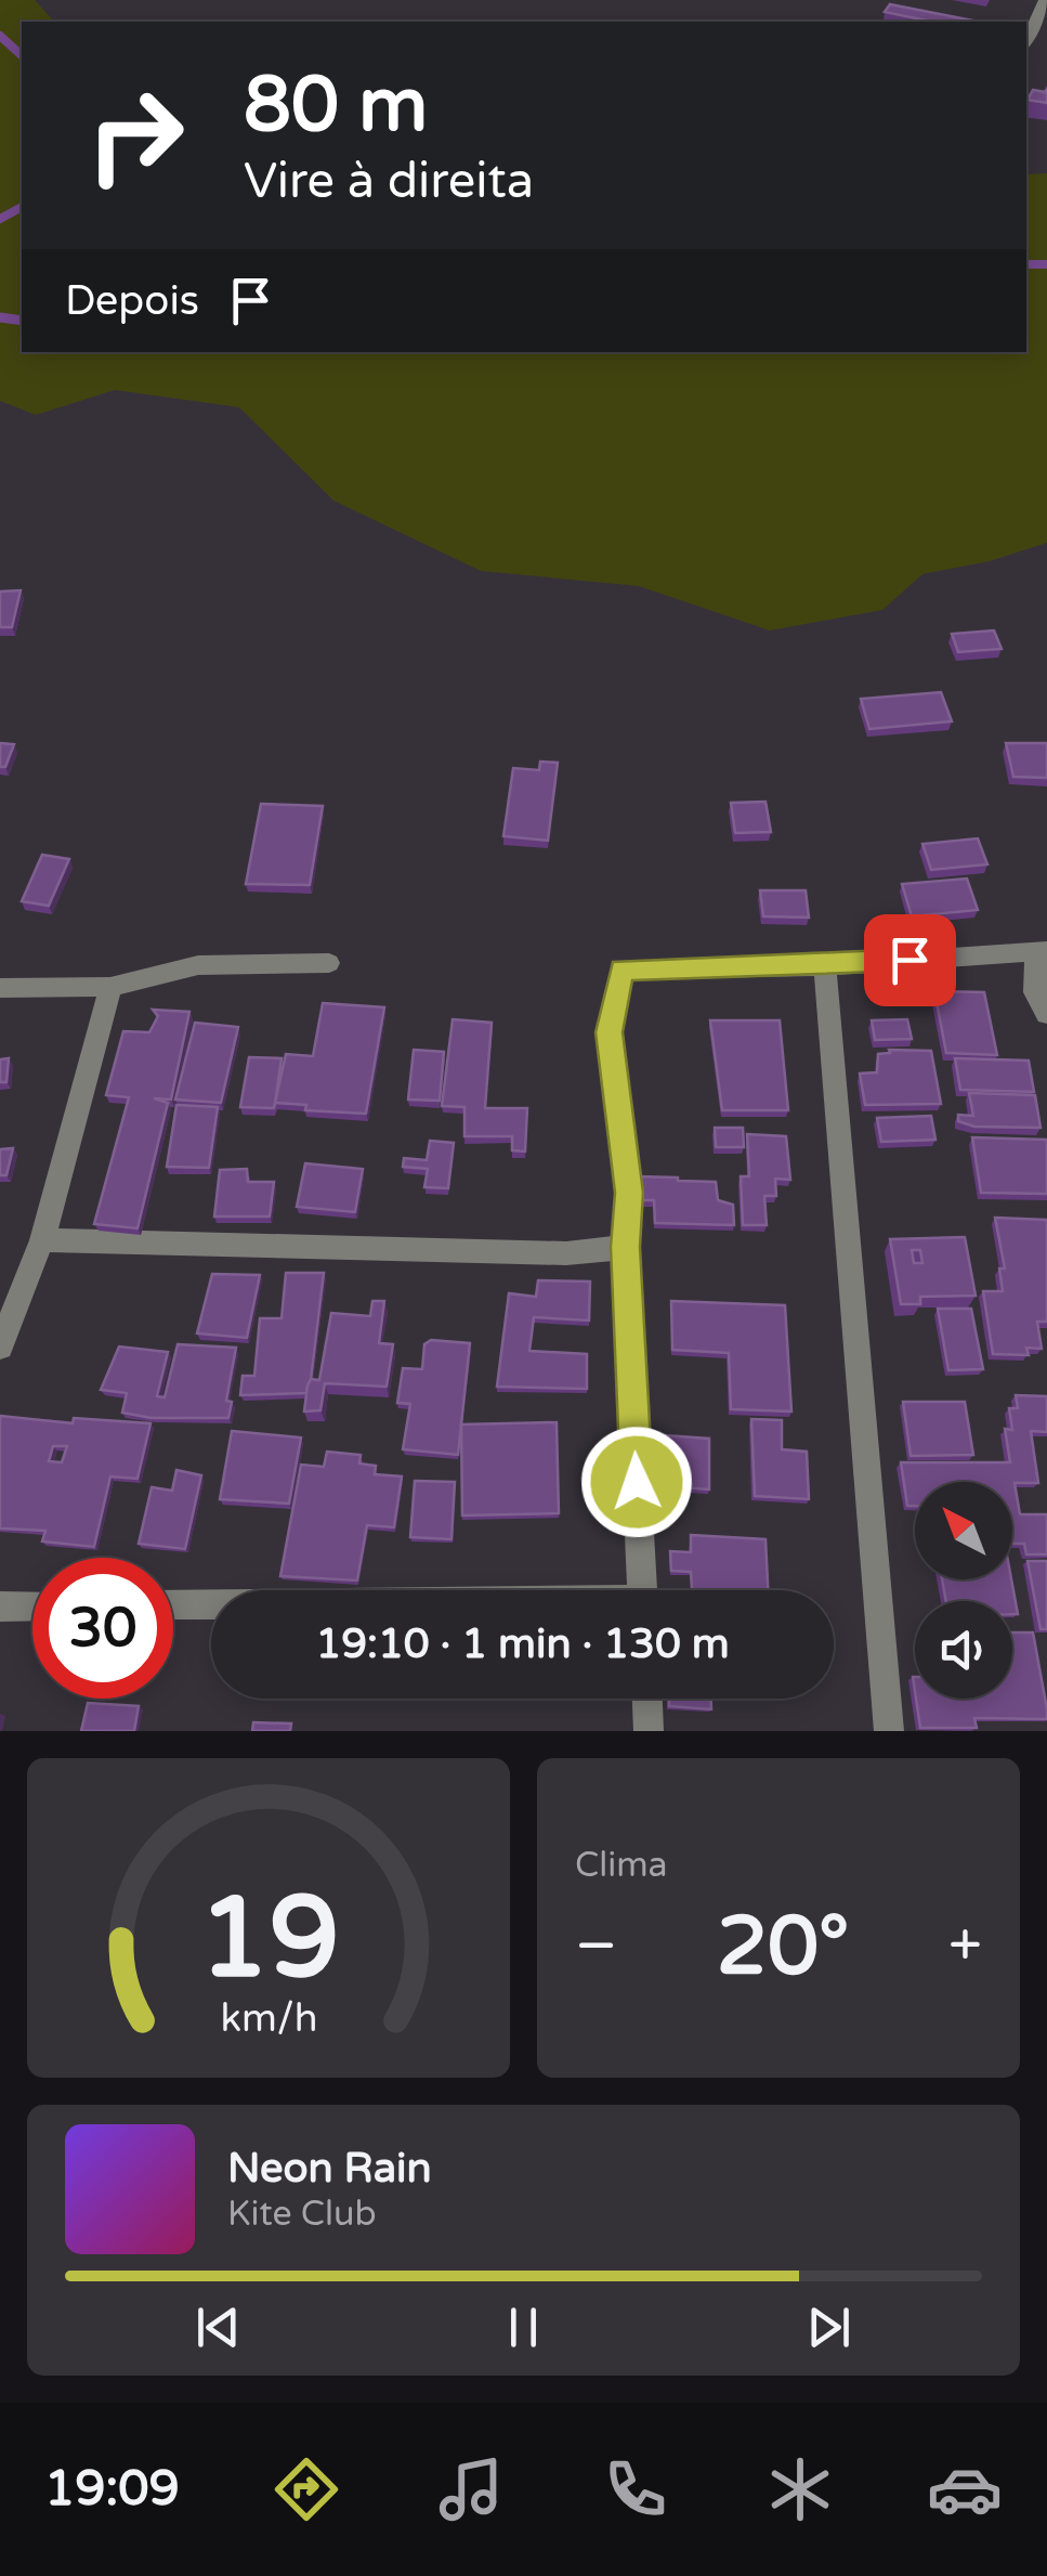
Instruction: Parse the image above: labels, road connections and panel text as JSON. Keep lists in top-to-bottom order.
{
  "north": "top left",
  "page": {
    "turn": ["80 m", "Vire à direita"],
    "then": "Depois",
    "limit": "30",
    "trip": "19:10 · 1 min · 130 m",
    "tile": "Clima",
    "heat": ["−", "20°", "+"],
    "song": ["Neon Rain", "Kite Club"],
    "tabs": "19:09",
    "gauge": ["19", "km/h"]
  }
}
